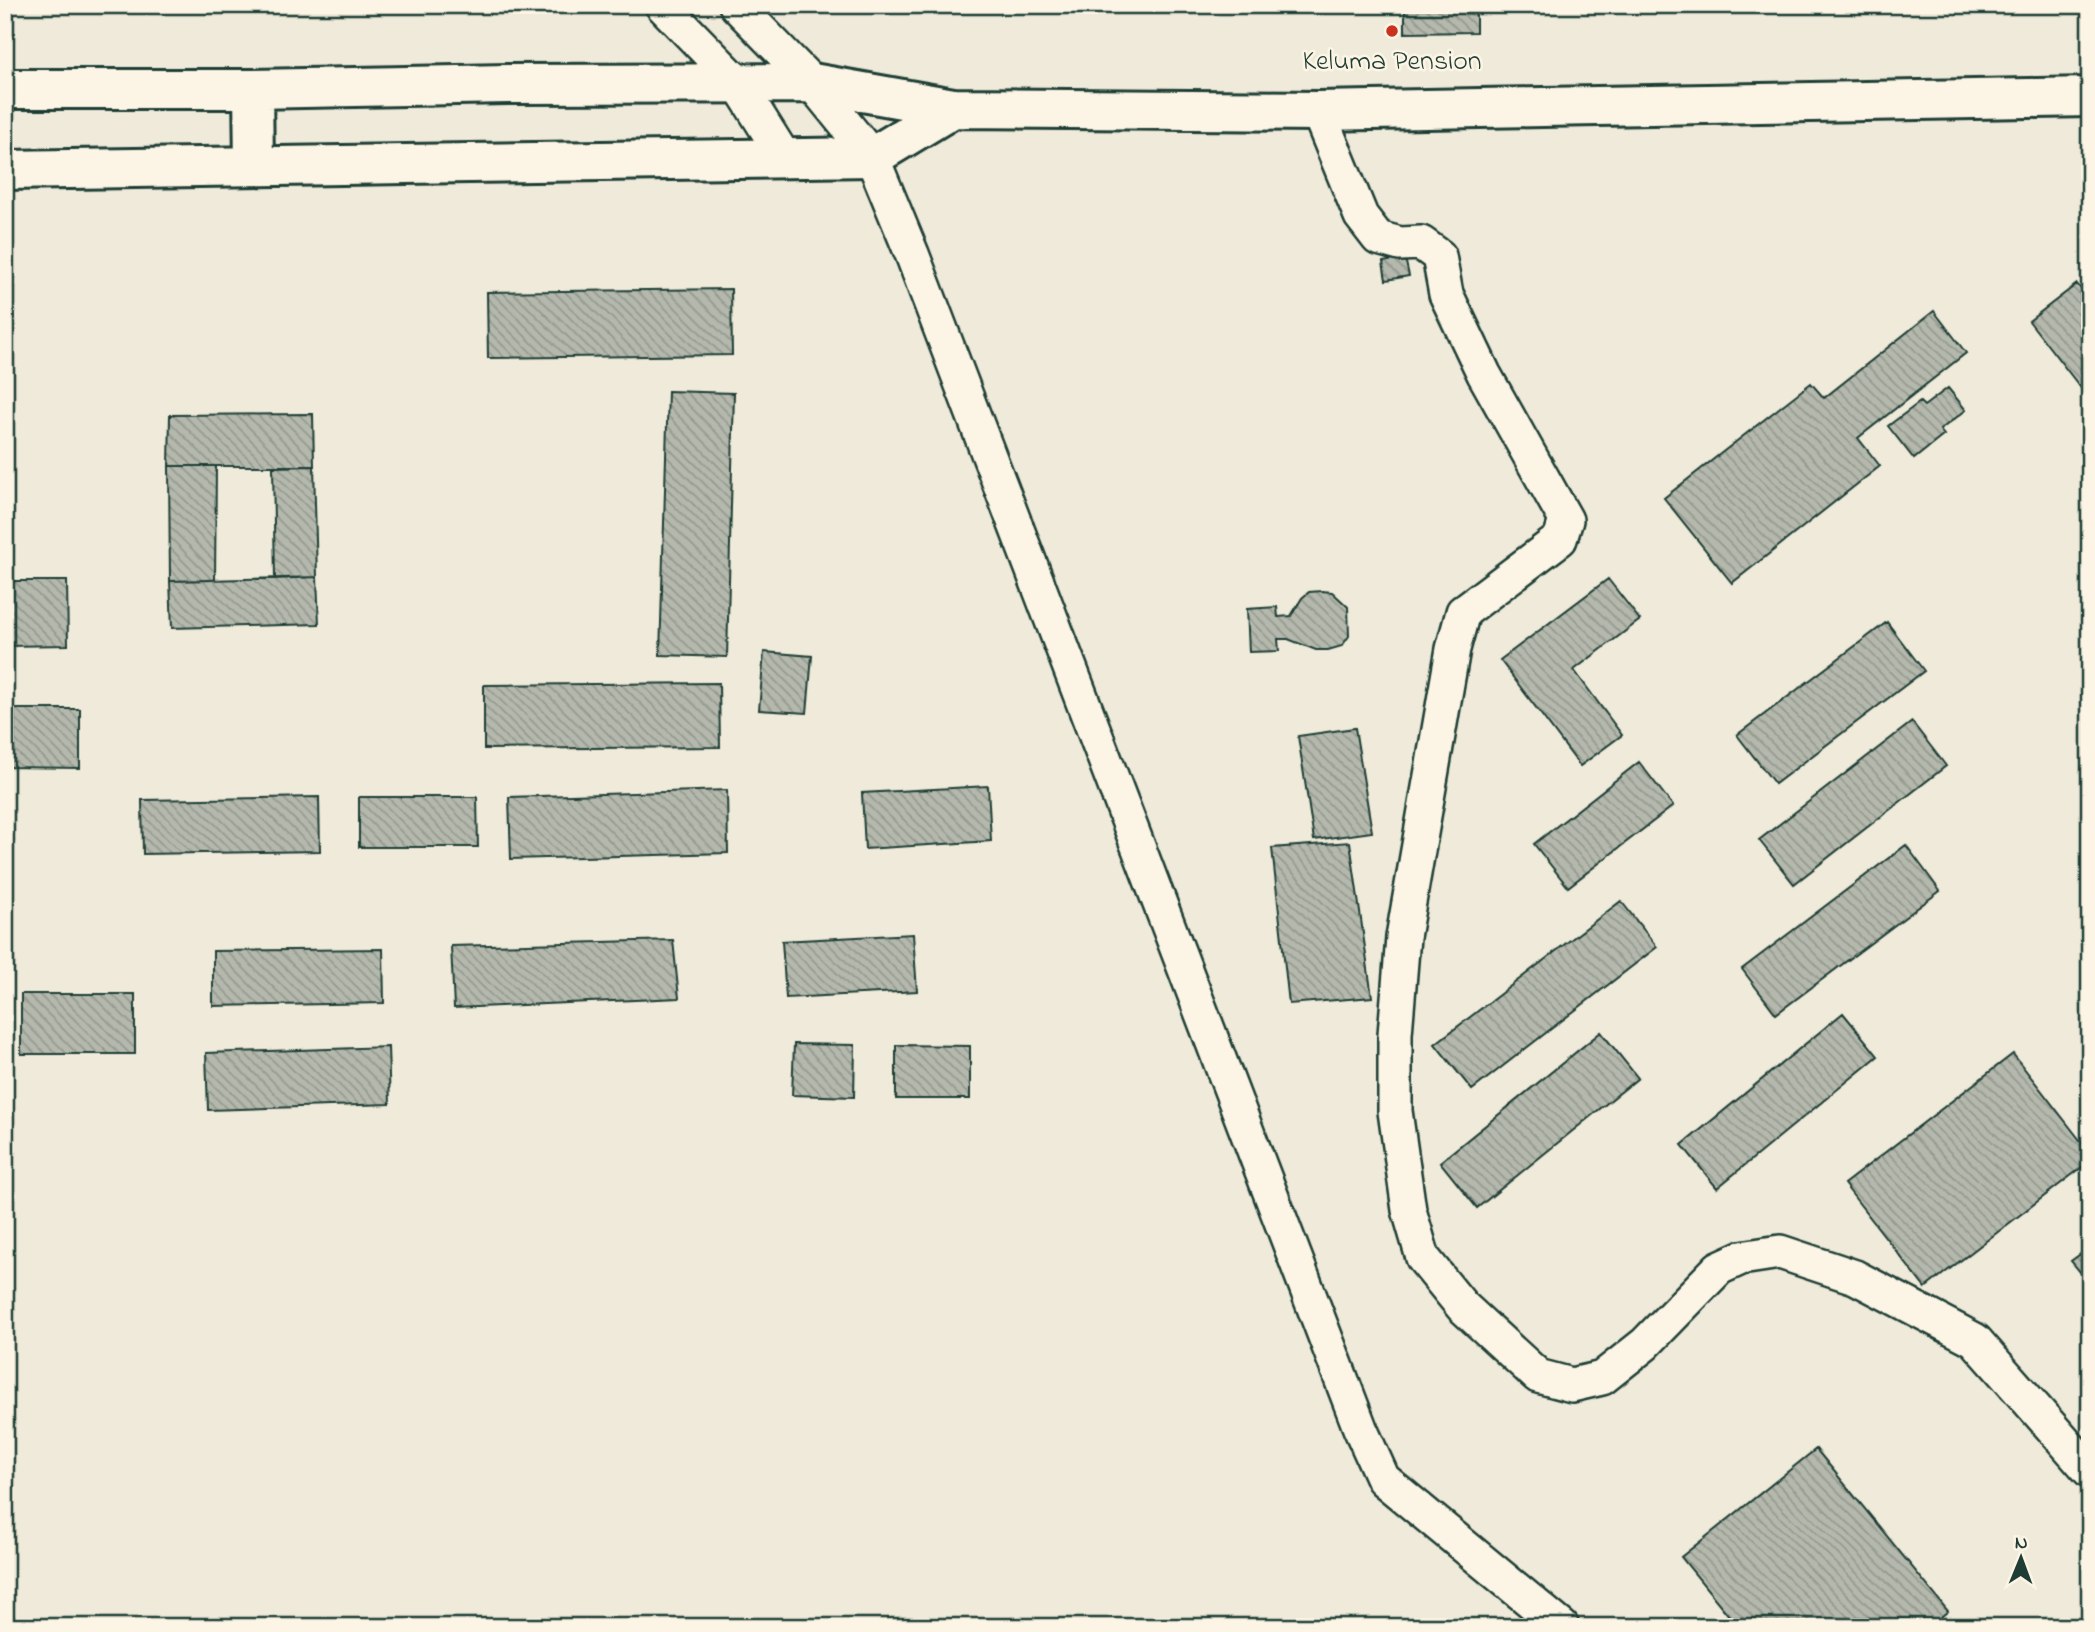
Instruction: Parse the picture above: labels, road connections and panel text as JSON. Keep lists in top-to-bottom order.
{
  "places": ["Keluma Pension"],
  "north": "top"
}
